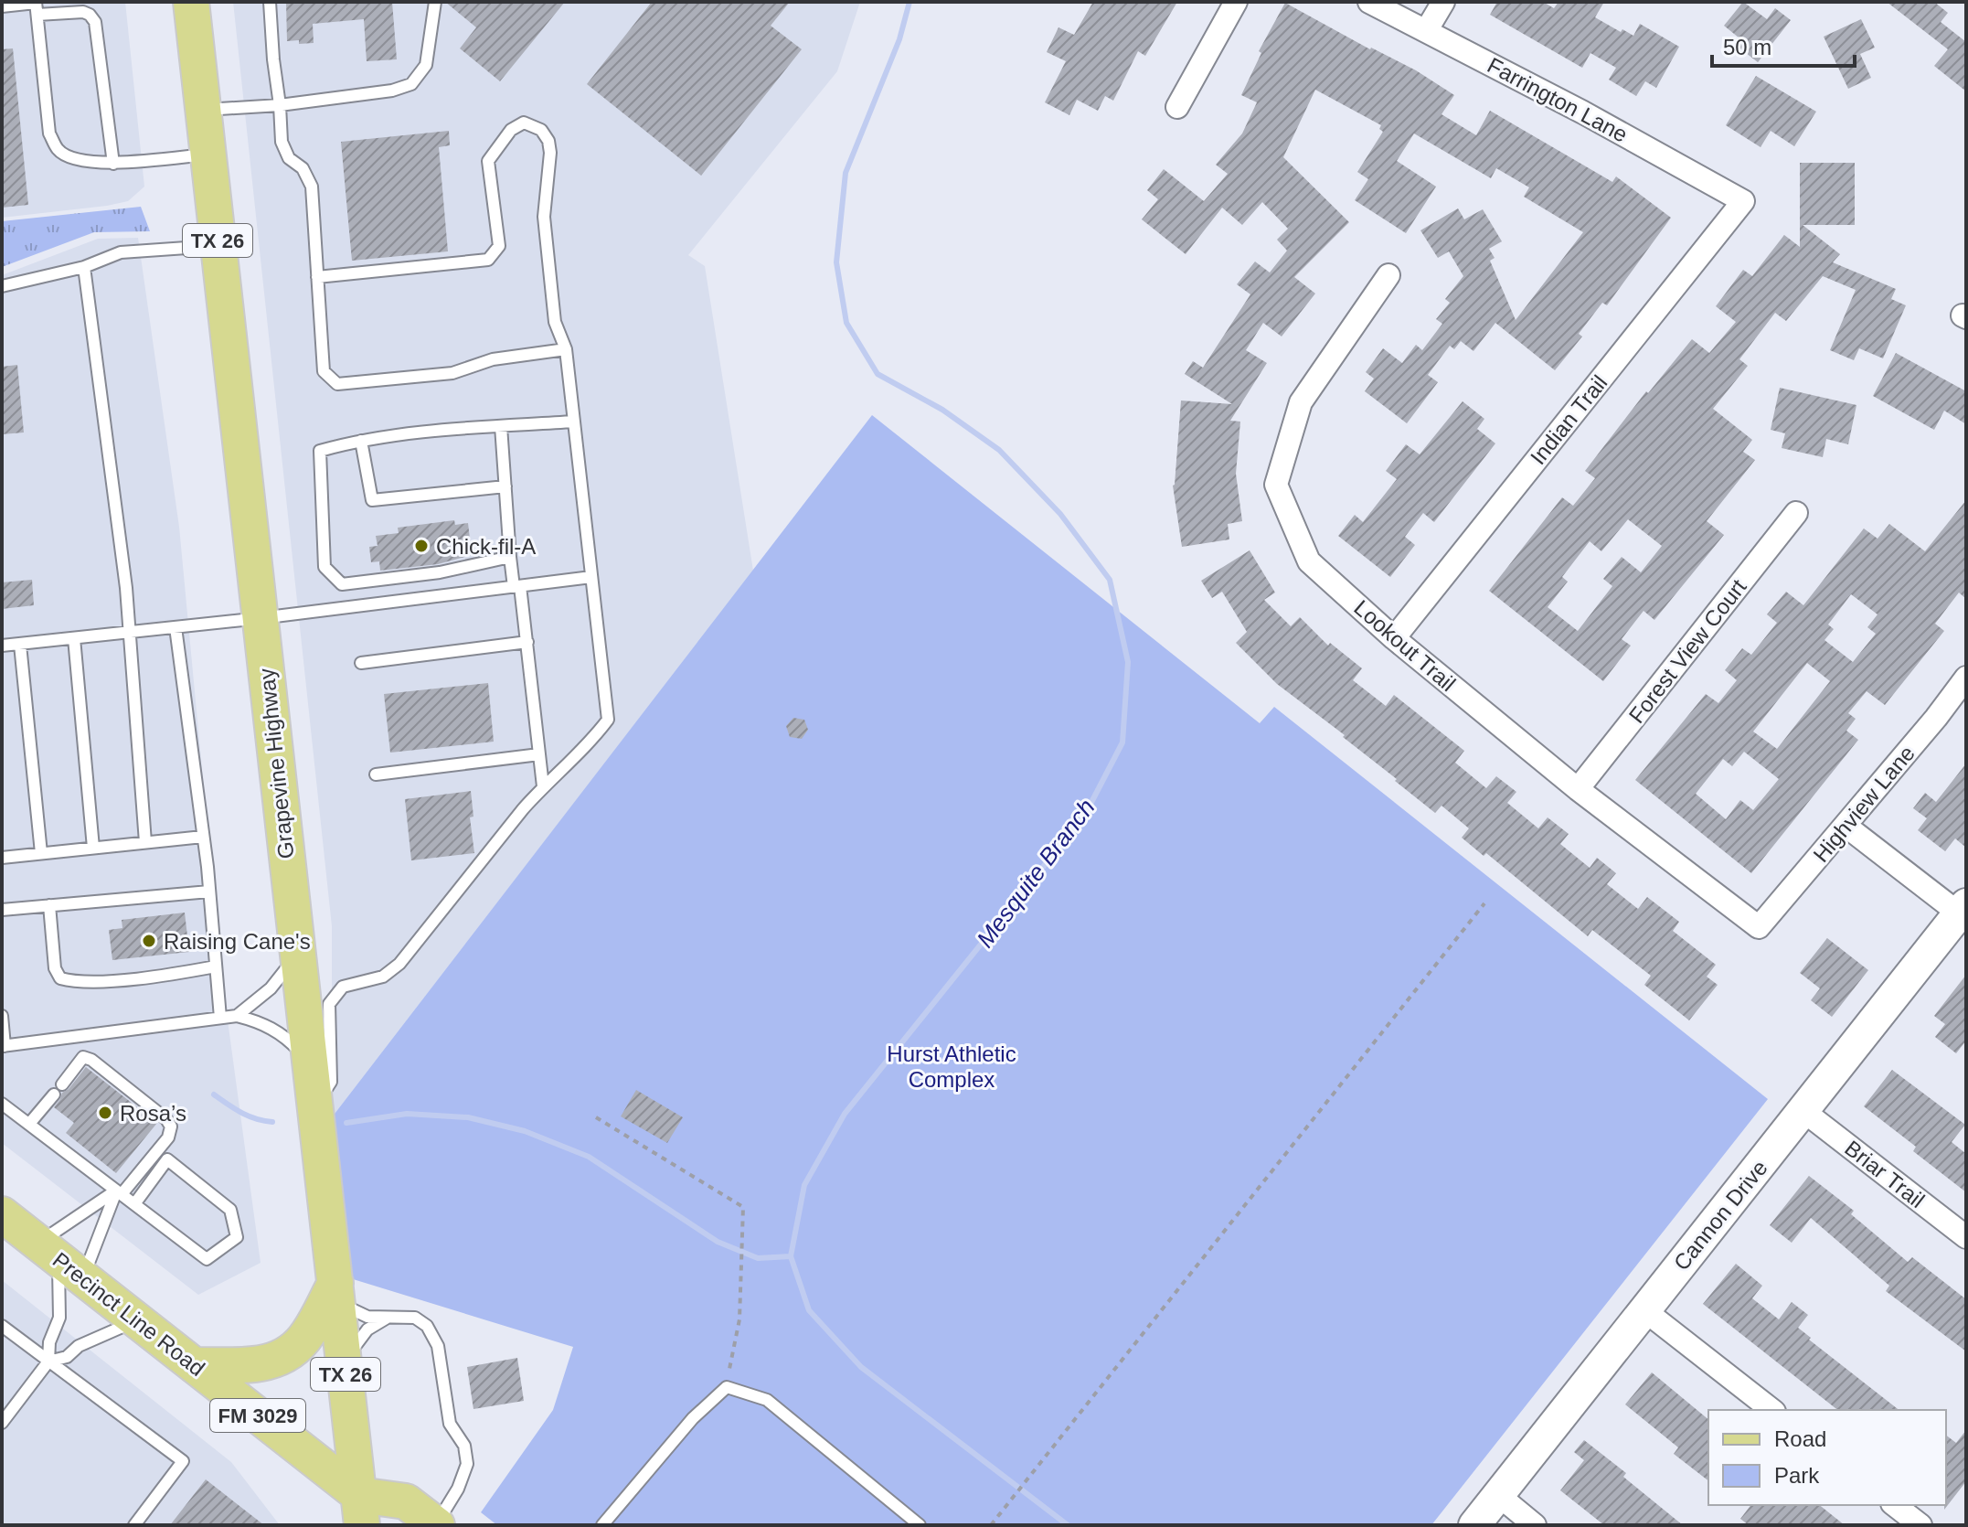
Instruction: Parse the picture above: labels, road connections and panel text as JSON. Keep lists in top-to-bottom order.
{
  "streets": {
    "main road": [
      "TX 26",
      "Grapevine Highway",
      "Precinct Line Road",
      "FM 3029"
    ],
    "street": [
      "Farrington Lane",
      "Indian Trail",
      "Lookout Trail",
      "Forest View Court",
      "Highview Lane",
      "Briar Trail",
      "Cannon Drive"
    ]
  },
  "crossings": [
    ["Farrington Lane", "Indian Trail"],
    ["Indian Trail", "Lookout Trail"],
    ["Lookout Trail", "Forest View Court"],
    ["Lookout Trail", "Highview Lane"],
    ["Grapevine Highway", "Precinct Line Road"],
    ["Briar Trail", "Cannon Drive"]
  ],
  "water": ["Mesquite Branch"],
  "parks": ["Hurst Athletic Complex"],
  "places": ["Chick-fil-A", "Raising Cane's", "Rosa’s"],
  "legend": ["Road", "Park"],
  "scale_bar": "50 m"
}
